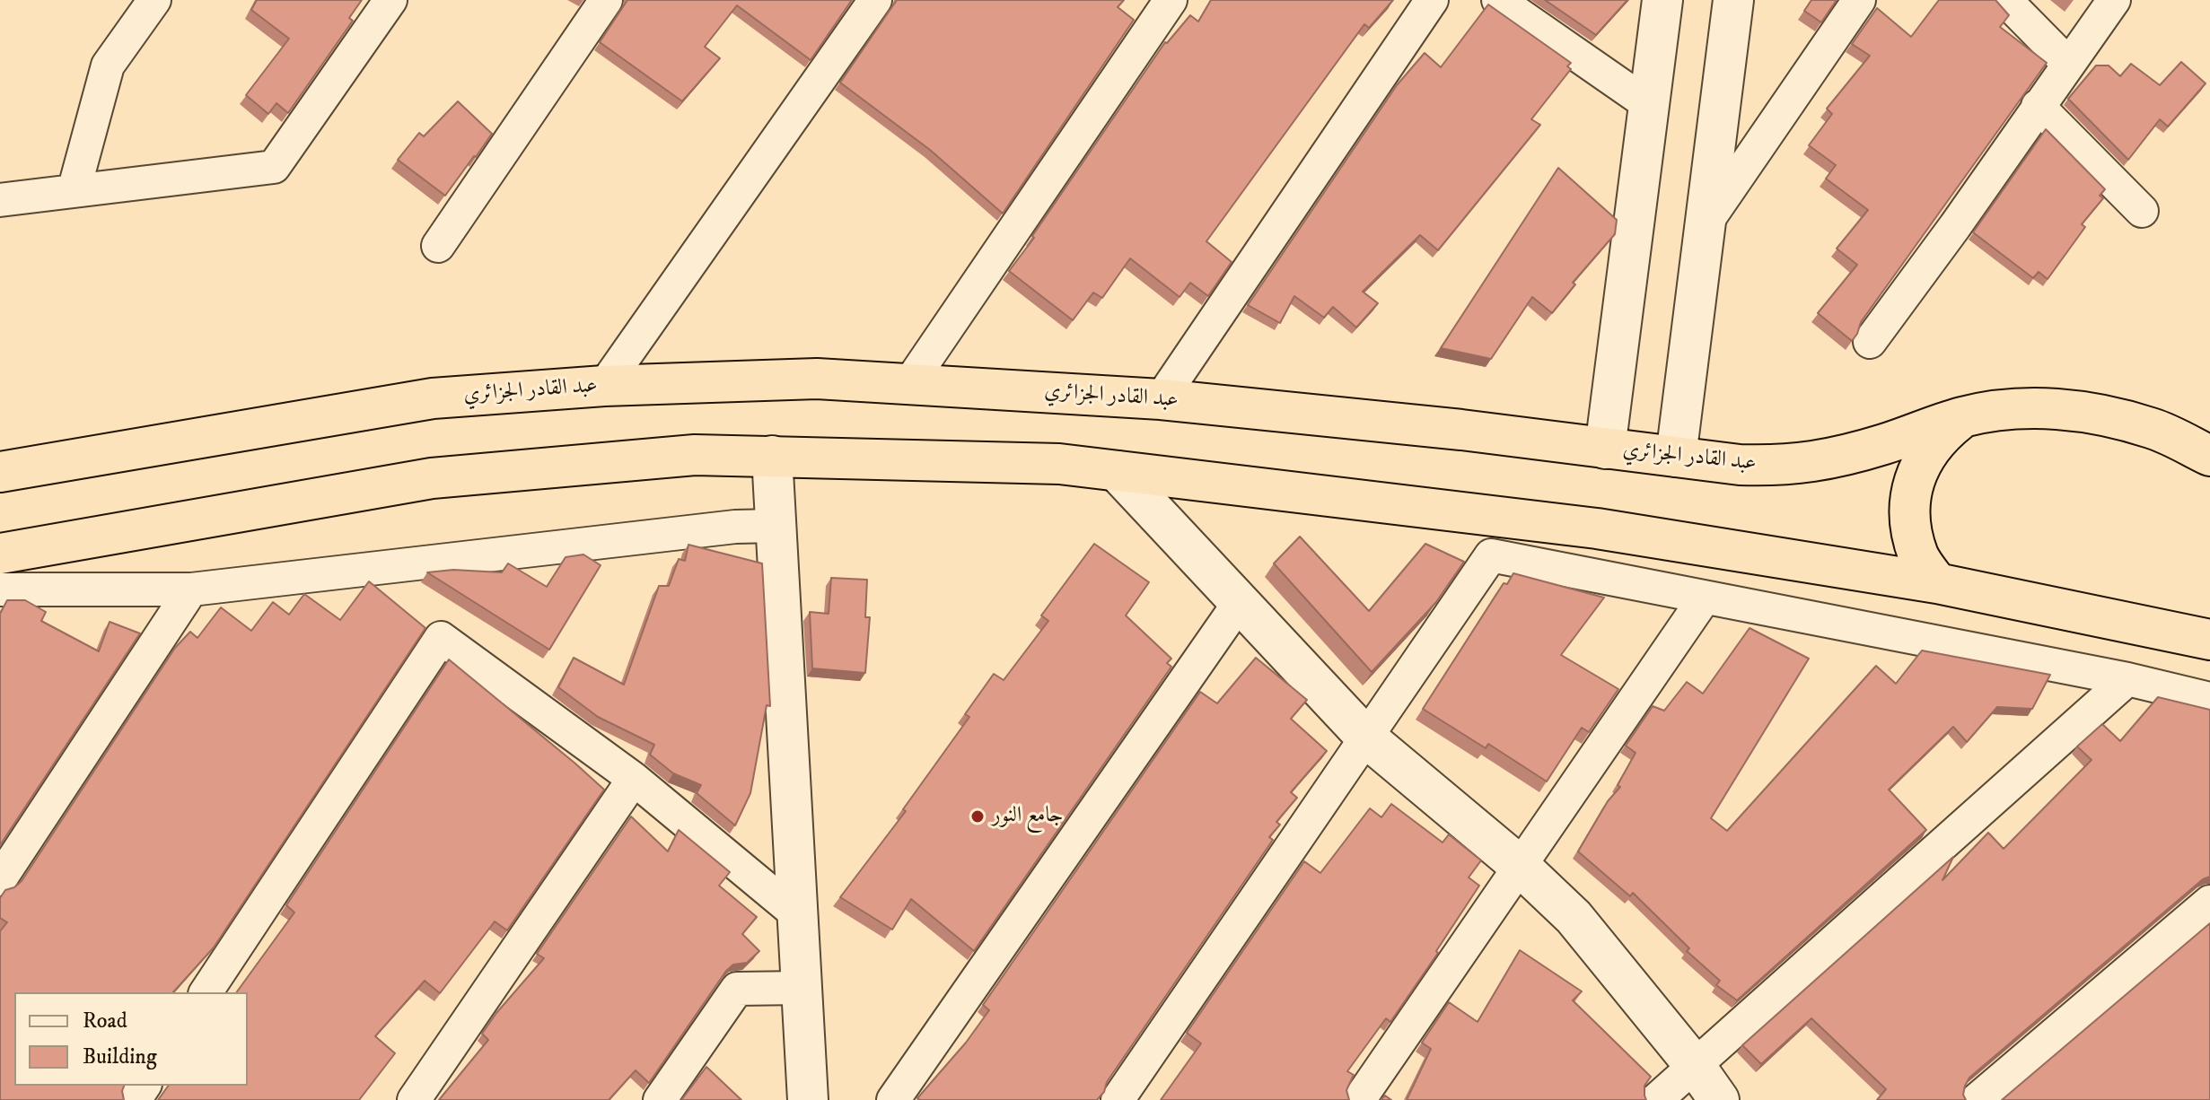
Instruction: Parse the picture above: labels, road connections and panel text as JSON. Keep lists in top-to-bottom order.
{
  "streets": {
    "highway": ["عبد القادر الجزائري"]
  },
  "places": ["جامع النور"],
  "legend": ["Road", "Building"]
}
